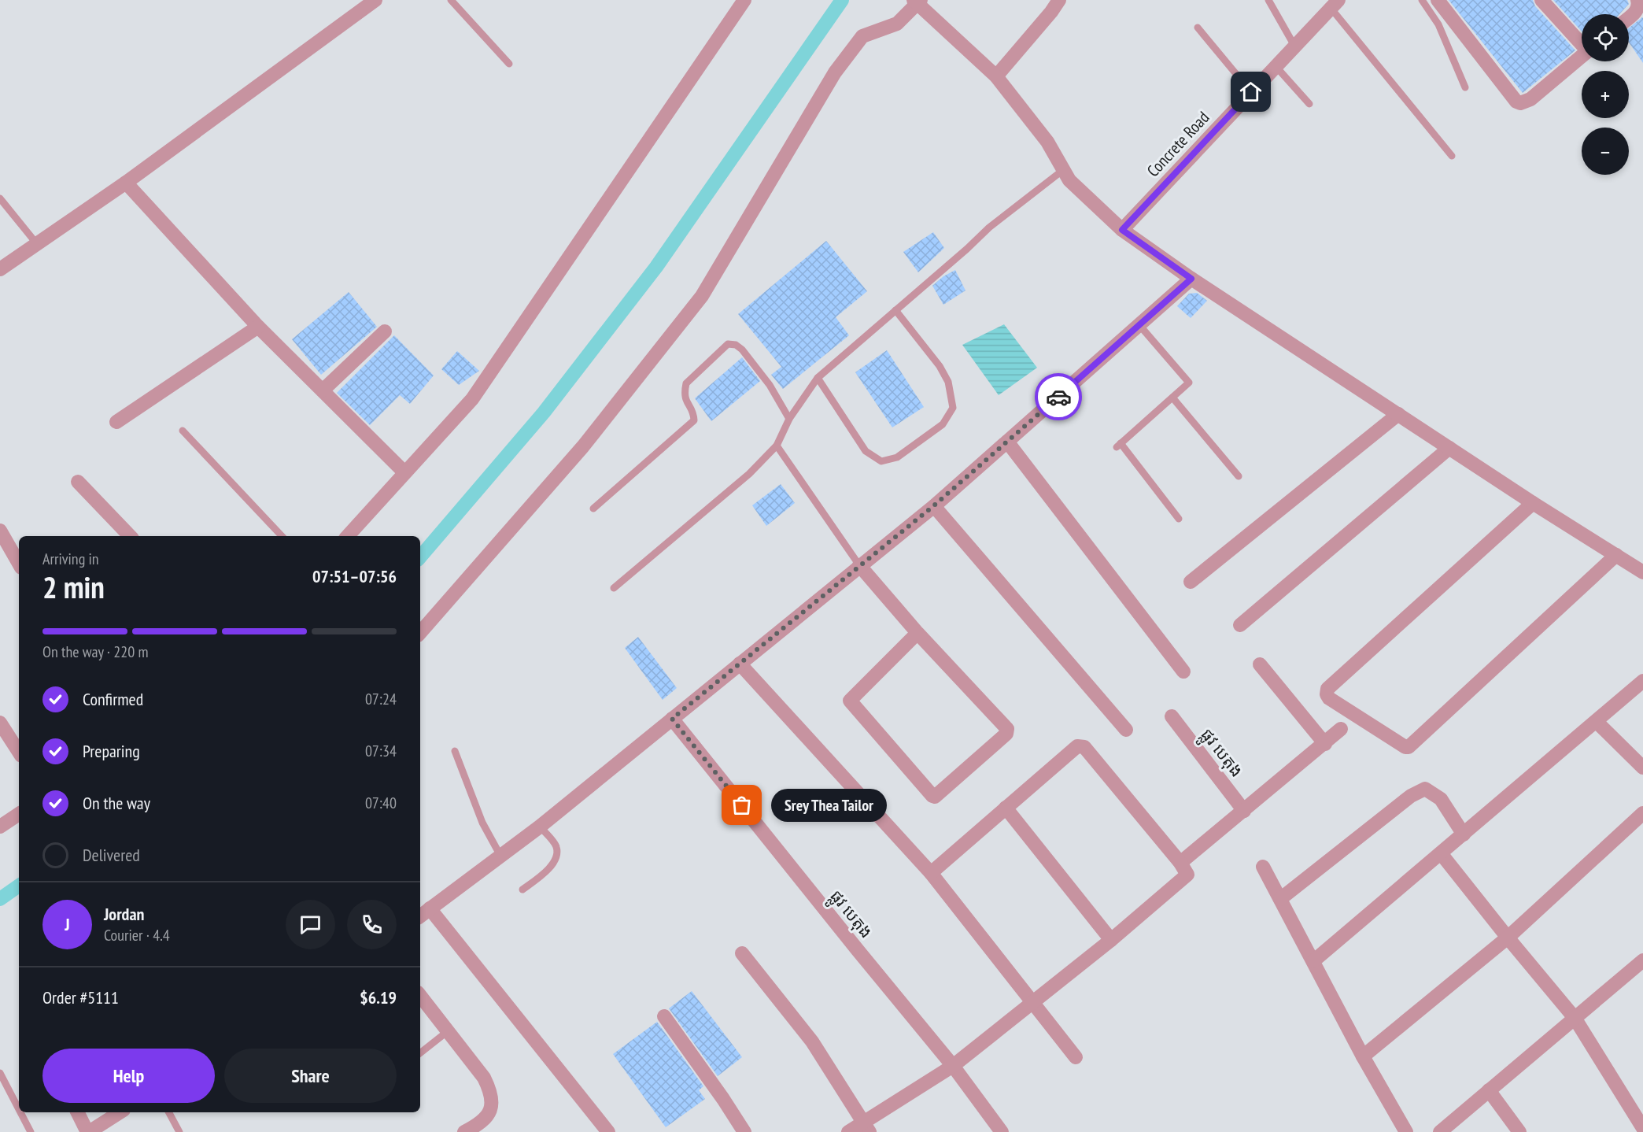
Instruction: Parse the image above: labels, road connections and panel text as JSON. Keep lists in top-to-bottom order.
{
  "streets": {
    "street": ["Concrete Road", "ផ្លូវ បេតុង"]
  },
  "places": ["Srey Thea Tailor"],
  "page": {
    "map_buttons": ["+", "−"],
    "heading": ["2 min", "Arriving in", "07:51–07:56"],
    "panel": [
      "Jordan",
      "Courier · 4.4",
      "Order #5111",
      "$6.19"
    ],
    "bar": "On the way · 220 m",
    "list": [
      ["Confirmed", "07:24"],
      ["Preparing", "07:34"],
      ["On the way", "07:40"],
      "Delivered"
    ],
    "bubble": "Srey Thea Tailor",
    "round": "J",
    "buttons": ["Help", "Share"]
  }
}
